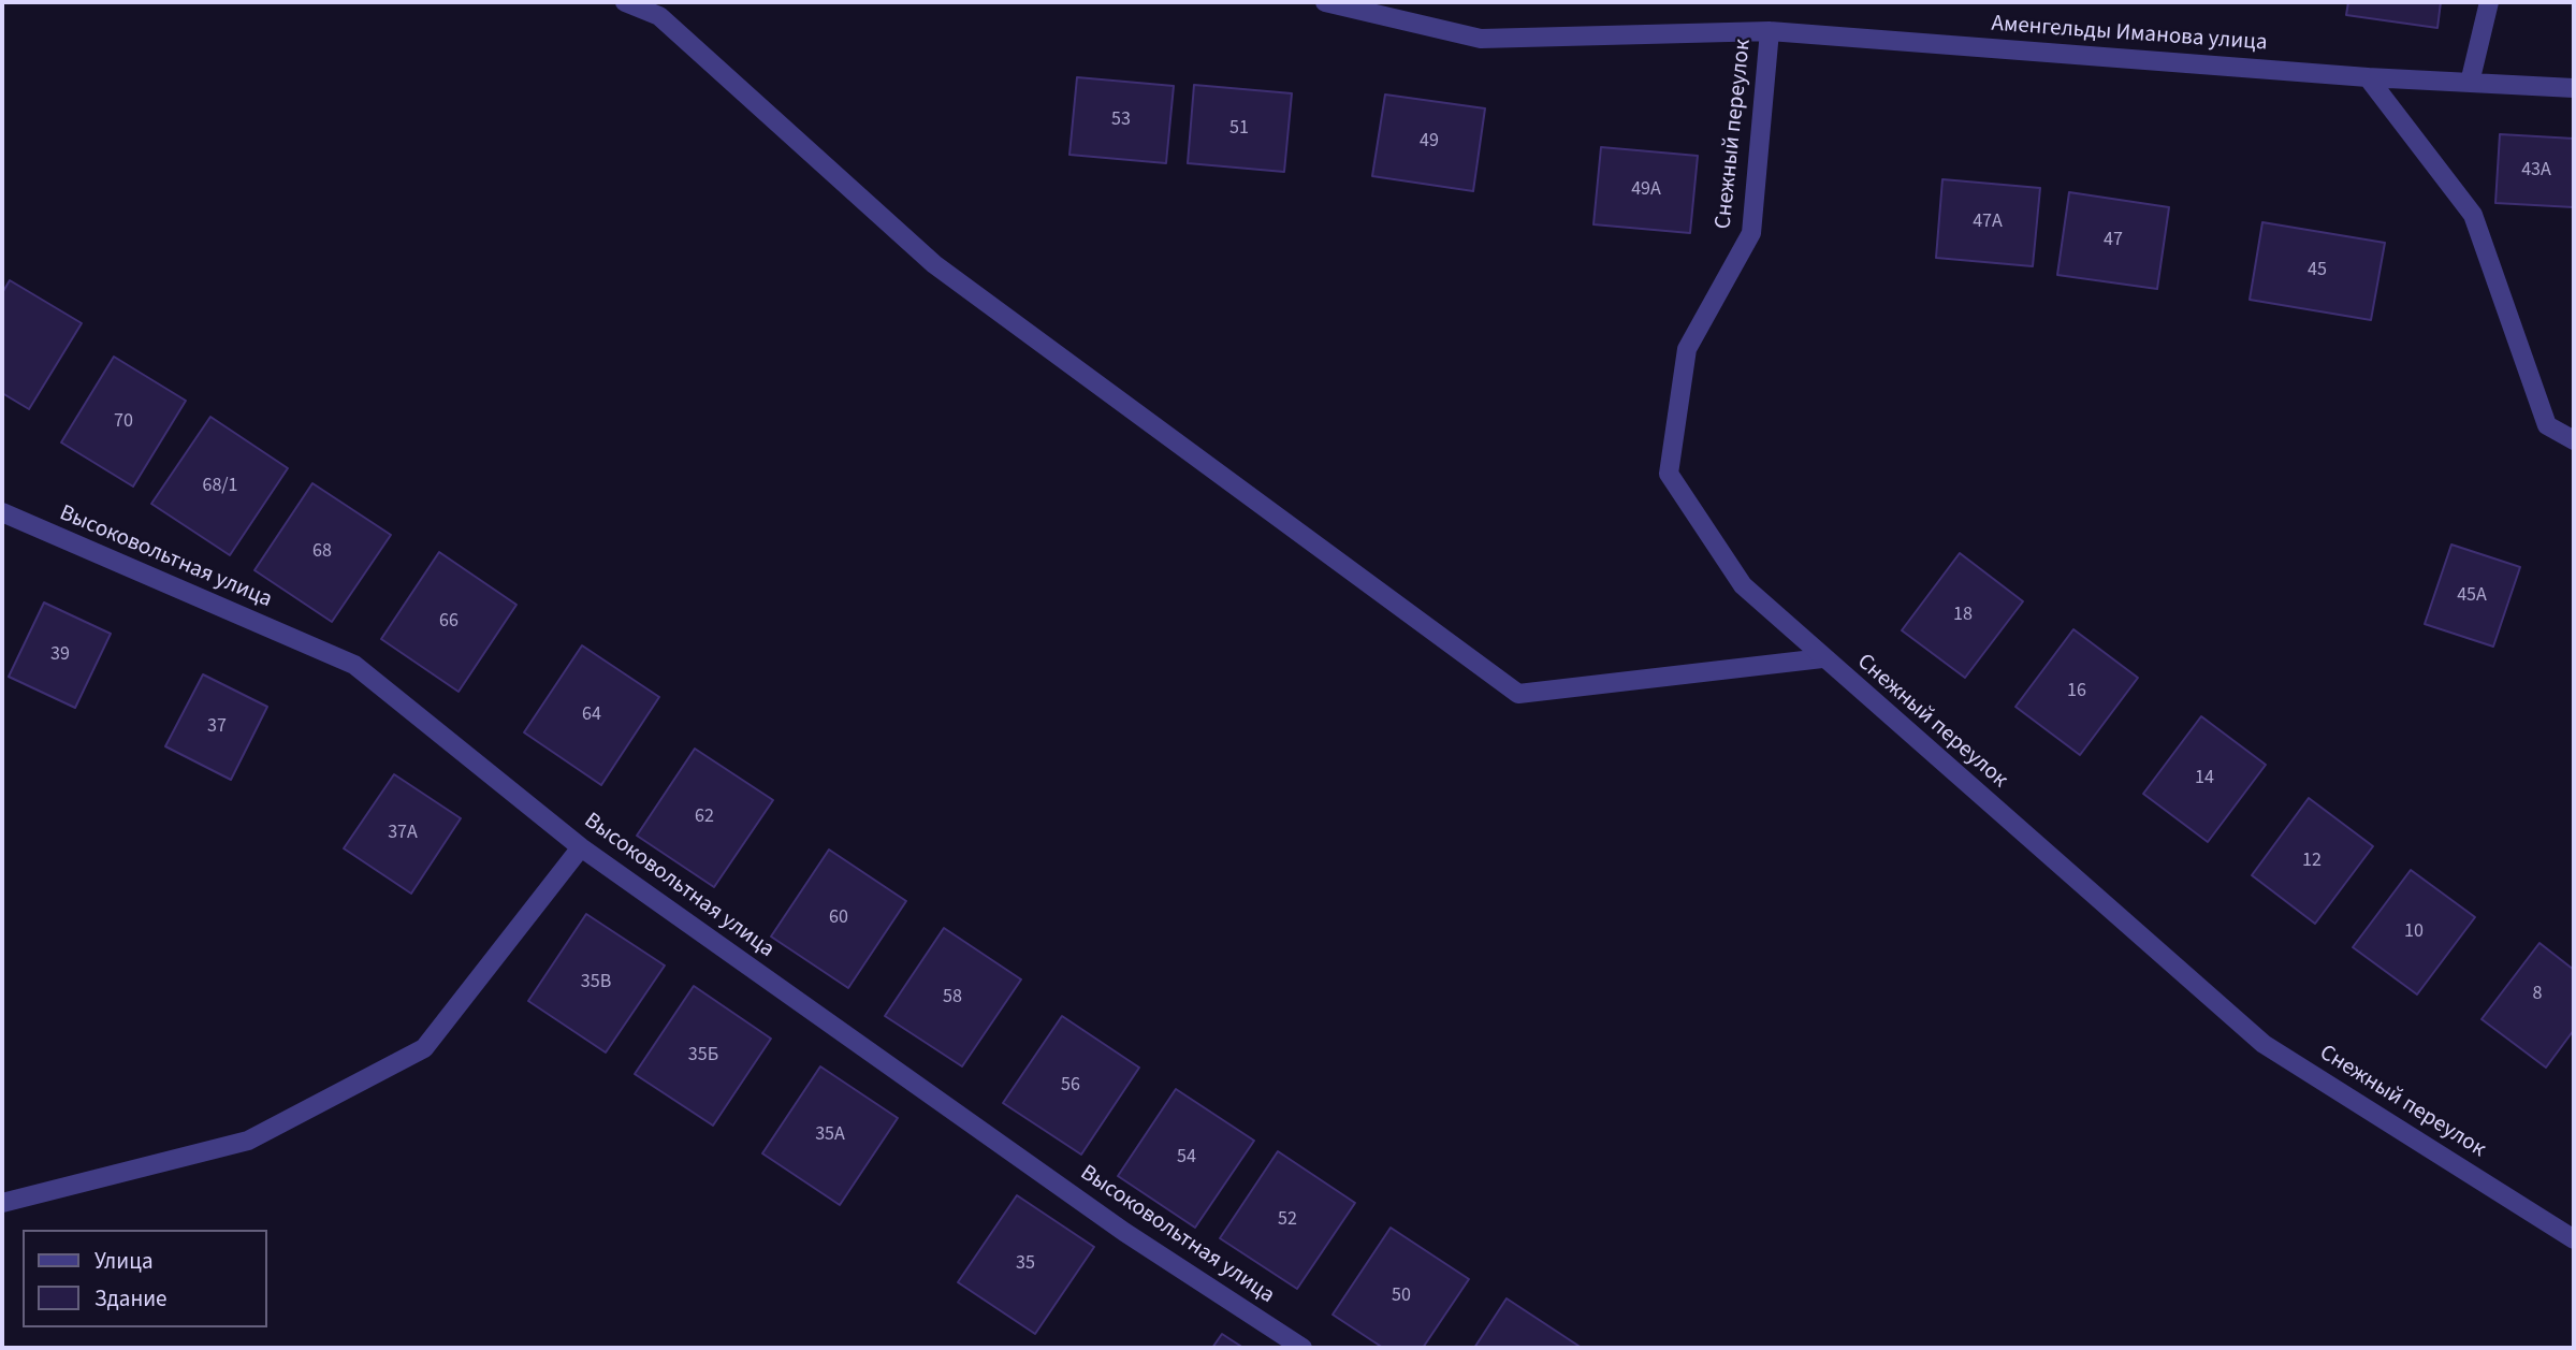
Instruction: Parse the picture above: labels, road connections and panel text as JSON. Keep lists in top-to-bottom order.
{
  "streets": {
    "street": ["Аменгельды Иманова улица", "Снежный переулок", "Высоковольтная улица"]
  },
  "crossings": [
    ["Аменгельды Иманова улица", "Снежный переулок"]
  ],
  "house_numbers": [
    "53",
    "51",
    "49",
    "43А",
    "49А",
    "47А",
    "47",
    "45",
    "70",
    "68/1",
    "68",
    "45А",
    "18",
    "66",
    "39",
    "16",
    "64",
    "37",
    "14",
    "62",
    "37А",
    "12",
    "60",
    "10",
    "35В",
    "8",
    "58",
    "35Б",
    "56",
    "35А",
    "54",
    "52",
    "35",
    "50"
  ],
  "legend": ["Улица", "Здание"]
}
